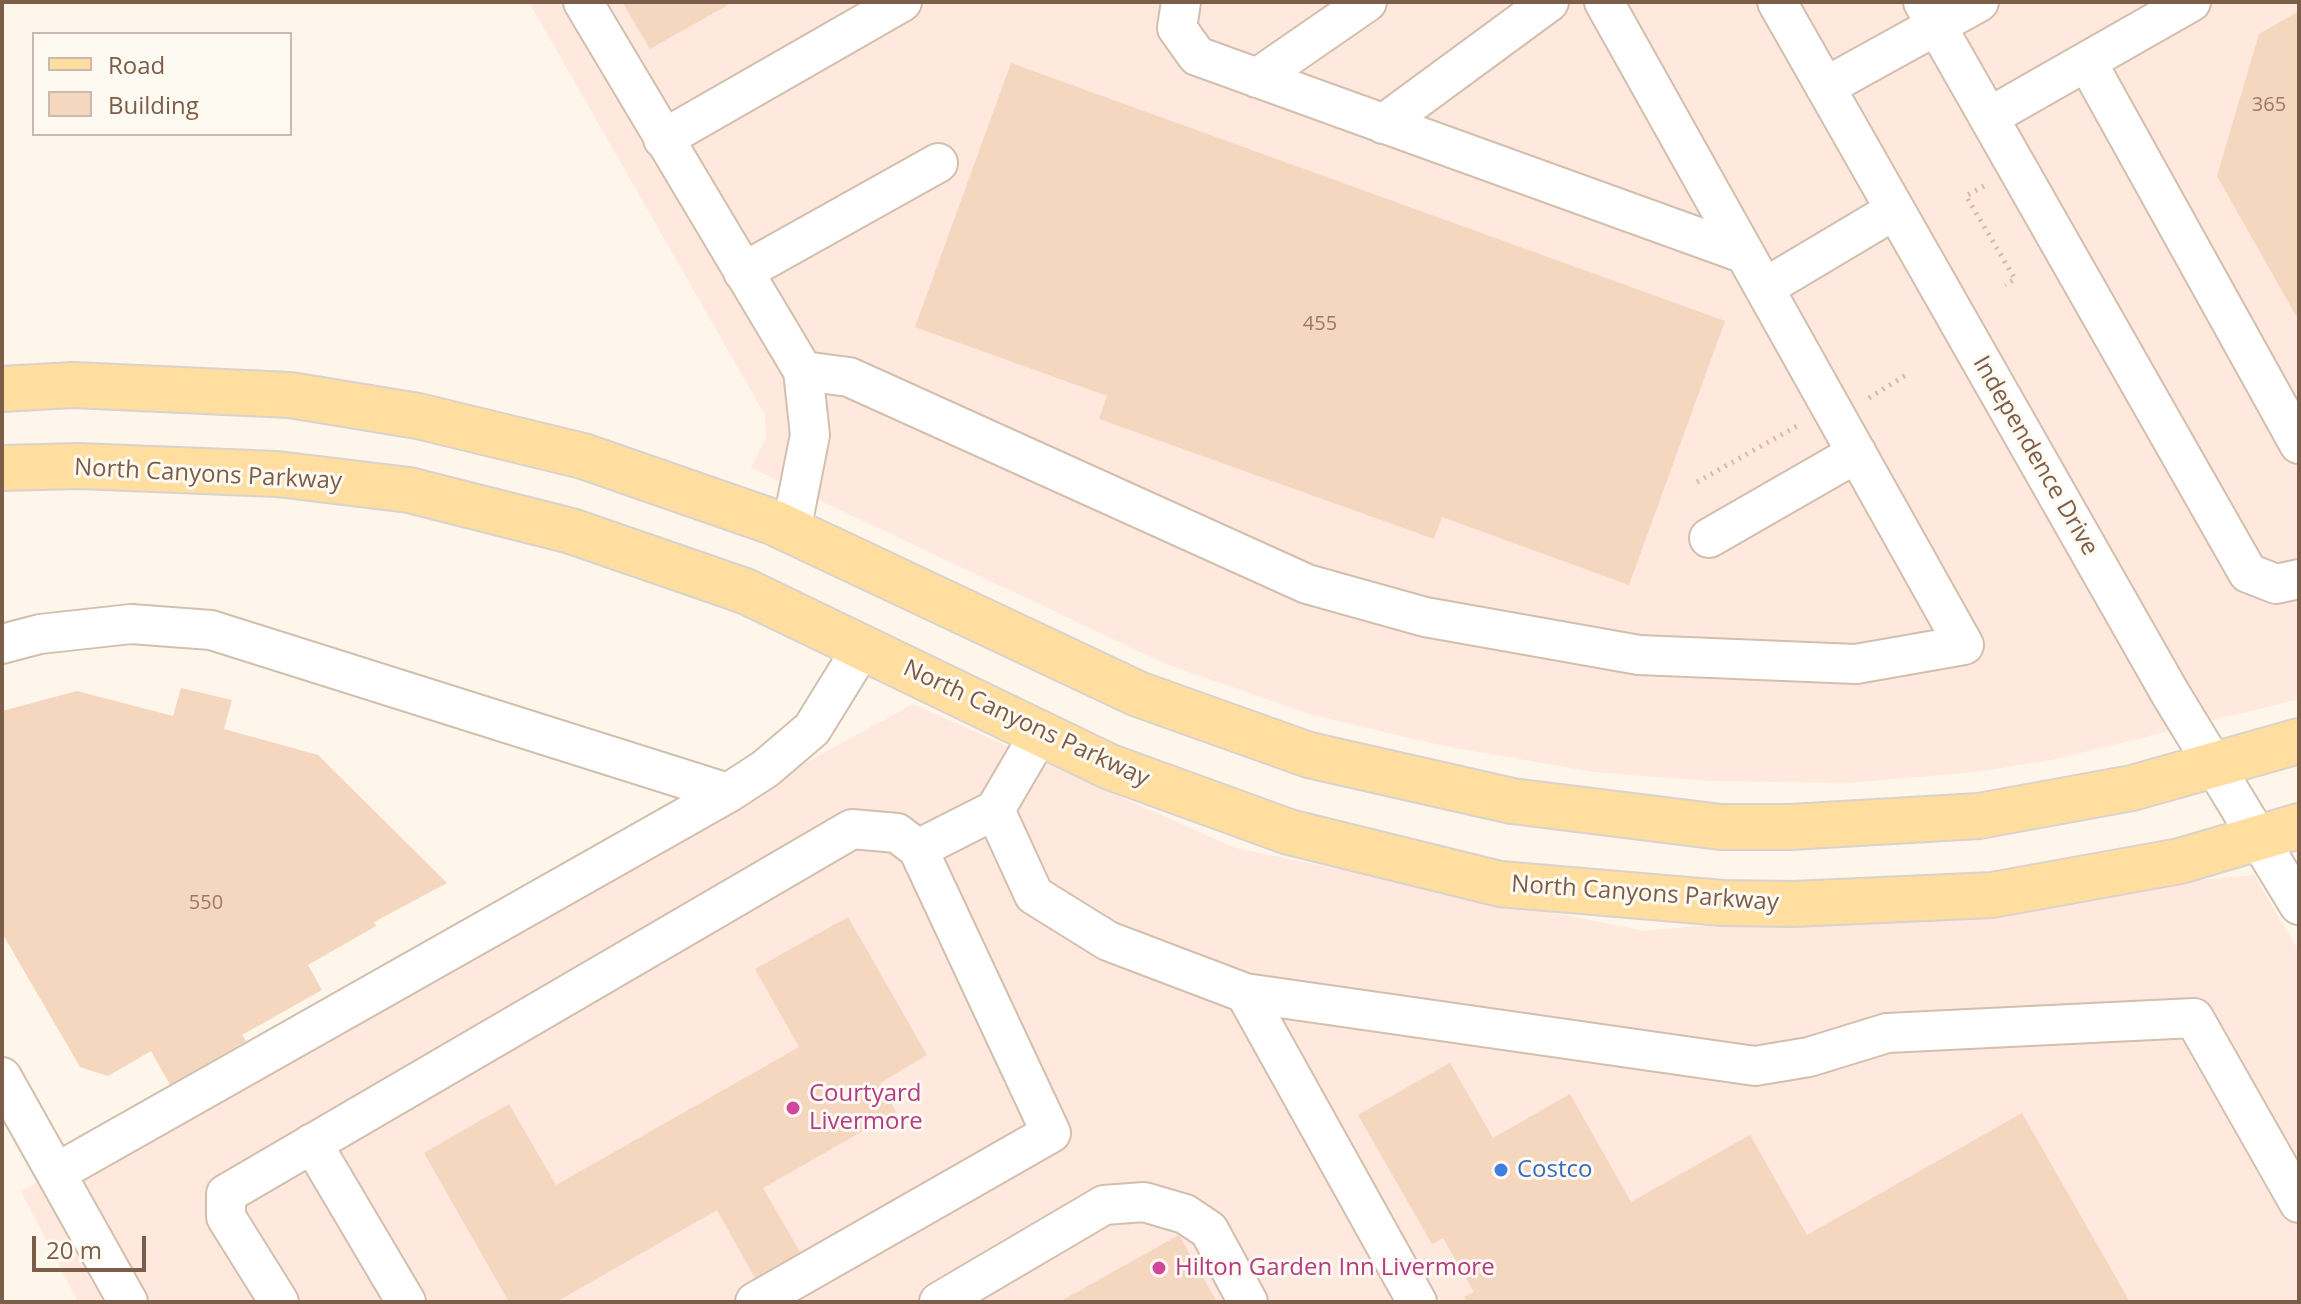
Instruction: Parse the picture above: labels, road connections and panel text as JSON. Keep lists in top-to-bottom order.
{
  "streets": {
    "main road": ["North Canyons Parkway"],
    "street": ["Independence Drive"]
  },
  "crossings": [
    ["Independence Drive", "North Canyons Parkway"]
  ],
  "places": ["Courtyard Livermore", "Costco", "Hilton Garden Inn Livermore"],
  "house_numbers": ["365", "455", "550"],
  "legend": ["Road", "Building"],
  "scale_bar": "20 m"
}
